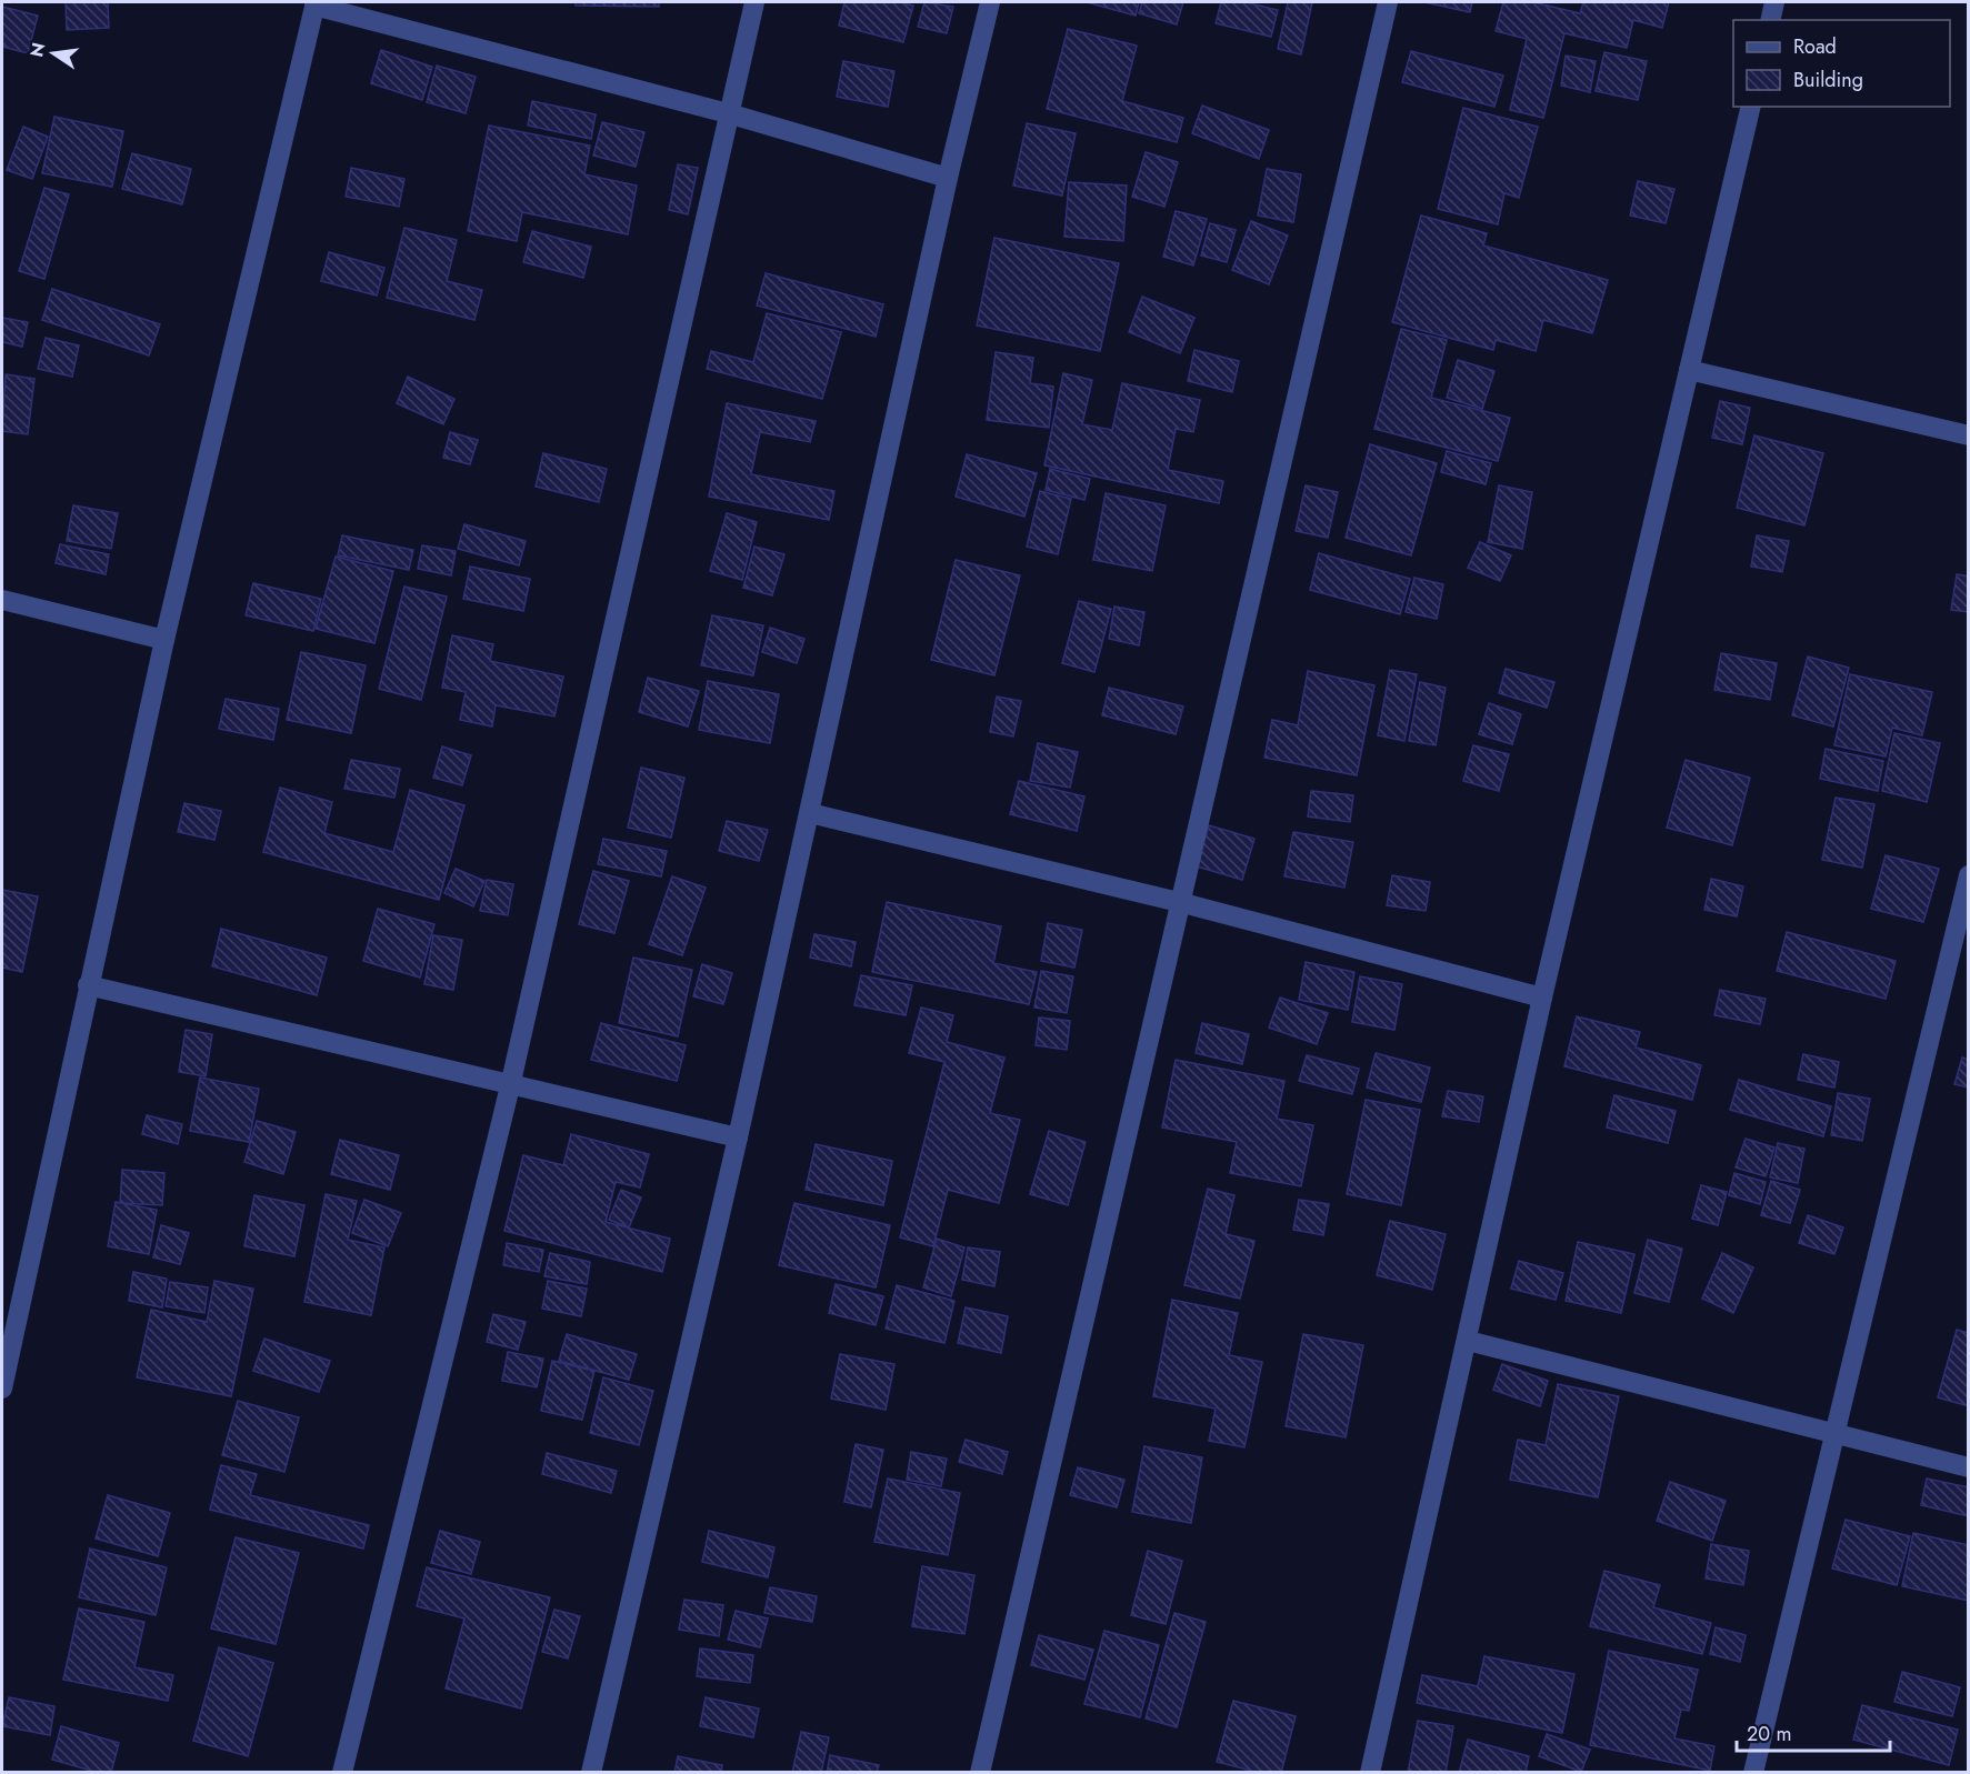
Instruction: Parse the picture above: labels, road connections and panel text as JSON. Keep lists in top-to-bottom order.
{
  "legend": ["Road", "Building"],
  "scale_bar": "20 m",
  "north": "left"
}
